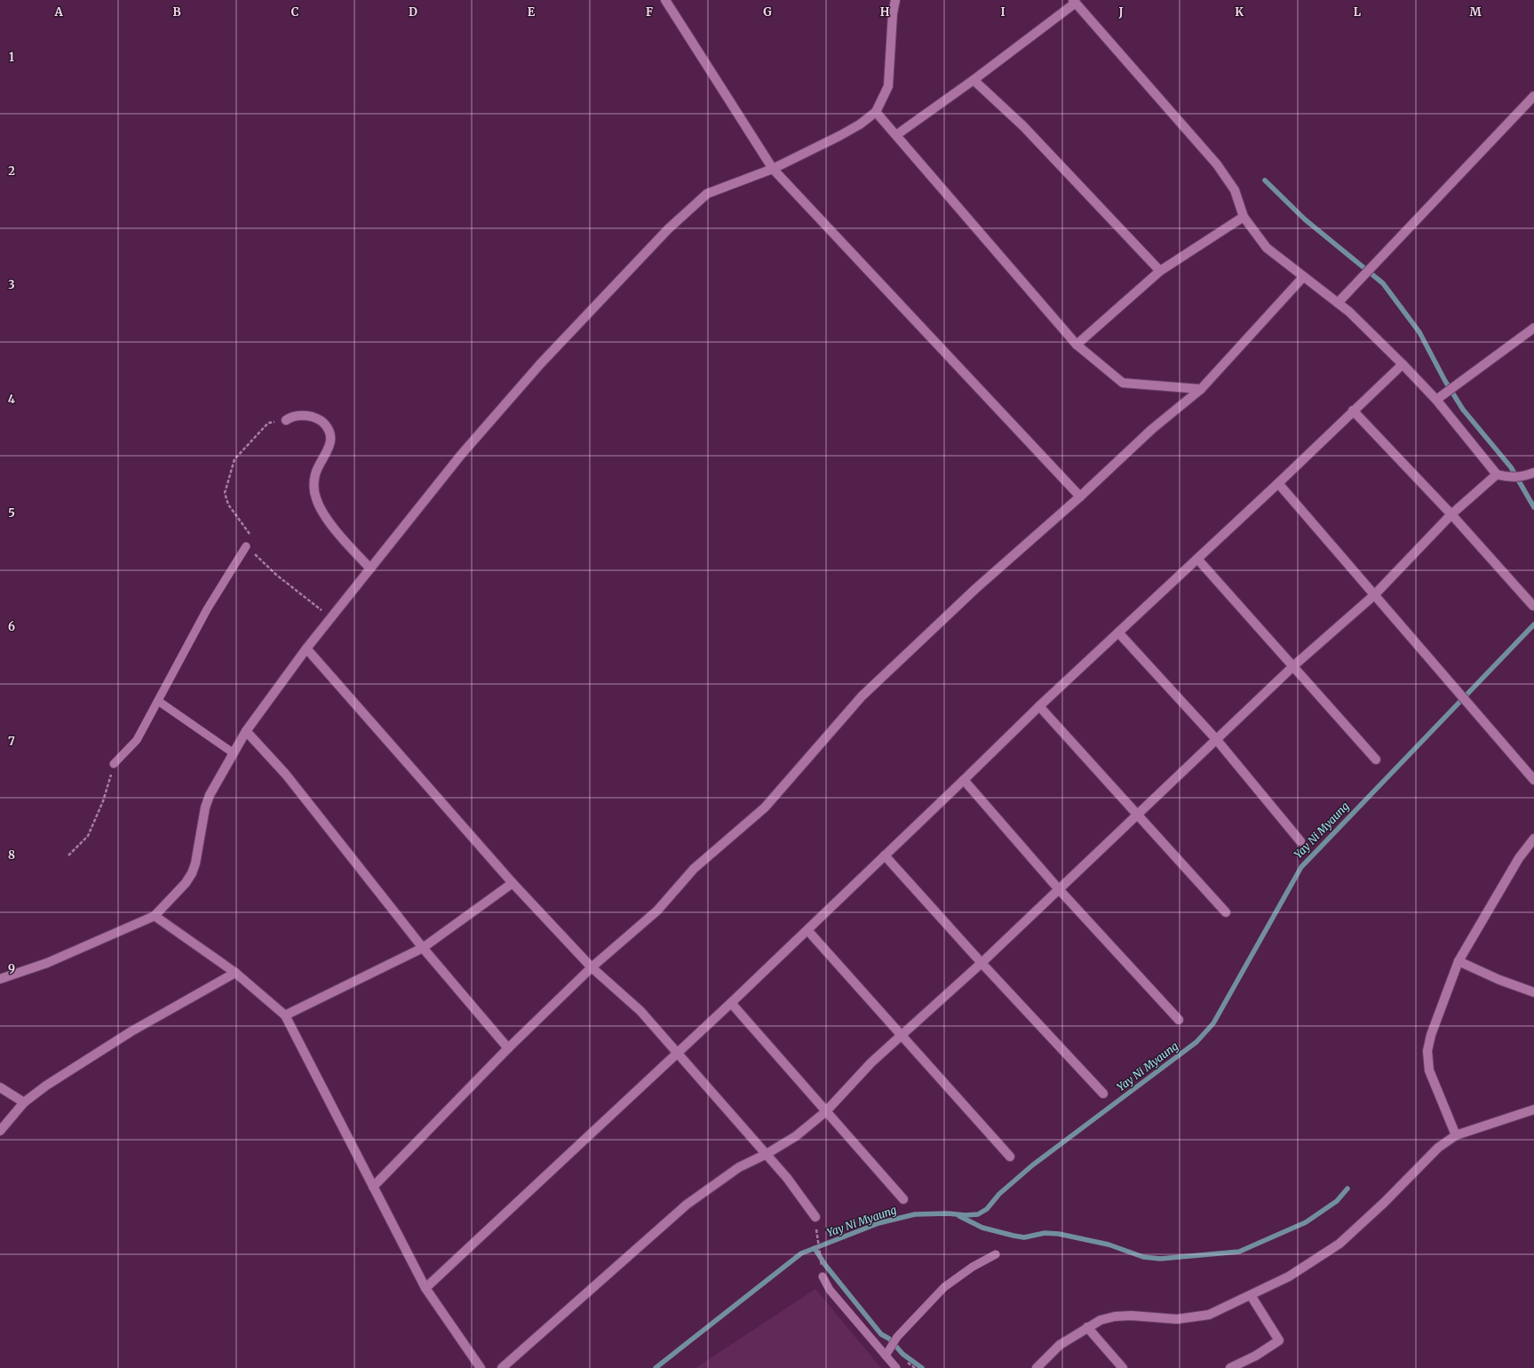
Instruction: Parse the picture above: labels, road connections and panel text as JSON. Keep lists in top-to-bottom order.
{
  "water": ["Yay Ni Myaung"],
  "grid": {
    "columns": [
      "A",
      "B",
      "C",
      "D",
      "E",
      "F",
      "G",
      "H",
      "I",
      "J",
      "K",
      "L",
      "M"
    ],
    "rows": [
      "1",
      "2",
      "3",
      "4",
      "5",
      "6",
      "7",
      "8",
      "9"
    ]
  }
}
